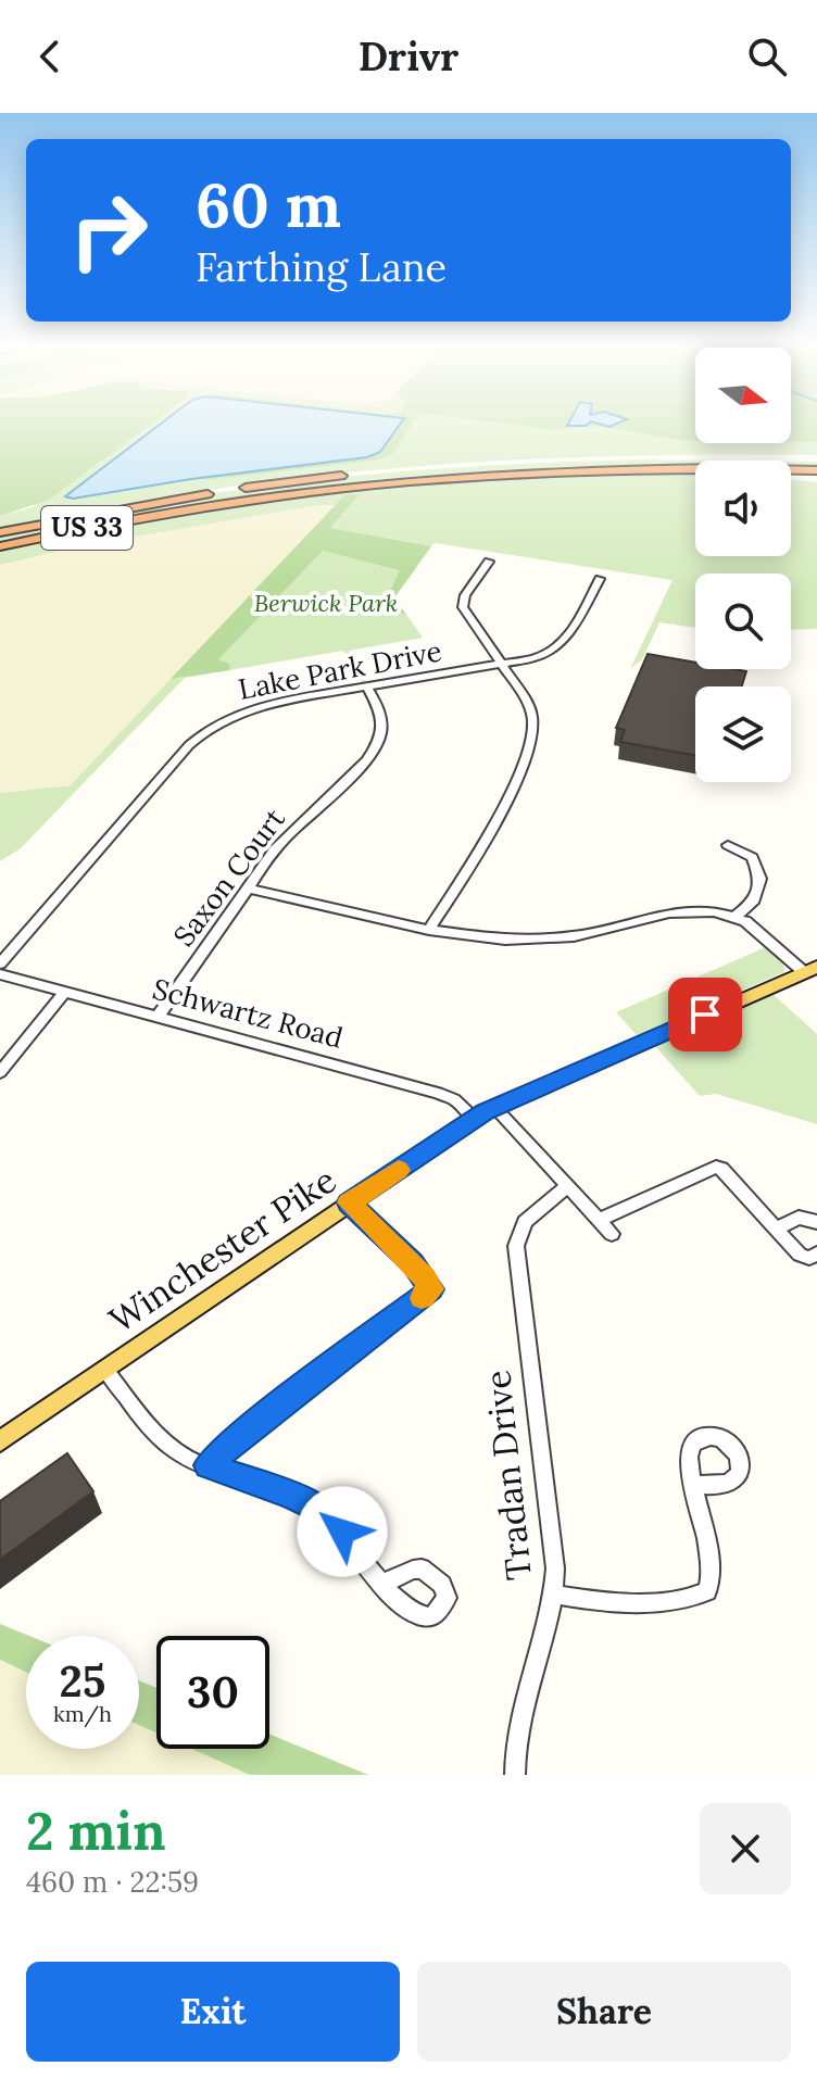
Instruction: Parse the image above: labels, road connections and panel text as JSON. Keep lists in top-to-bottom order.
{
  "streets": {
    "highway": ["US 33"],
    "main road": ["Winchester Pike"],
    "street": [
      "Lake Park Drive",
      "Saxon Court",
      "Schwartz Road",
      "Tradan Drive"
    ]
  },
  "crossings": [
    ["Lake Park Drive", "Saxon Court"],
    ["Saxon Court", "Schwartz Road"],
    ["Schwartz Road", "Winchester Pike"]
  ],
  "parks": ["Berwick Park"],
  "north": "right",
  "page": {
    "header": "Drivr",
    "turn": ["60 m", "Farthing Lane"],
    "speed": "25 km/h",
    "limit": "30",
    "heading": ["2 min", "460 m · 22:59"],
    "buttons": ["Exit", "Share"]
  }
}
